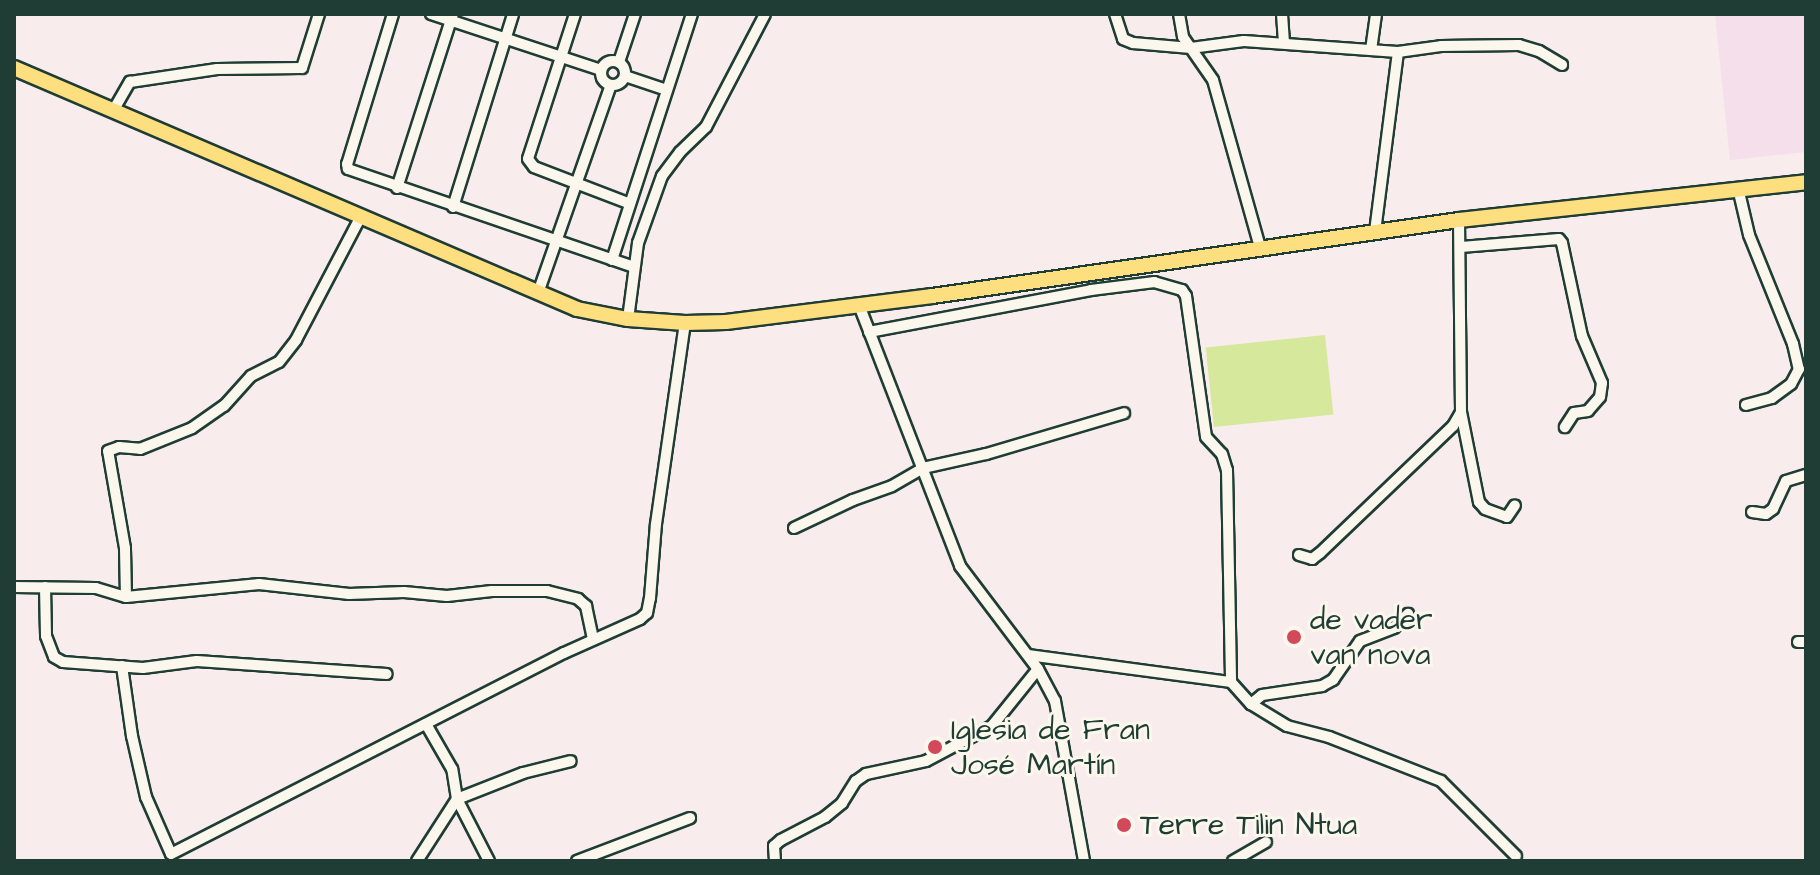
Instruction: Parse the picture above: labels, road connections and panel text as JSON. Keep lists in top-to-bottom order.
{
  "places": ["de vader van nova", "Iglesia de Fran José Martín", "Terre Tilin Ntua"]
}
